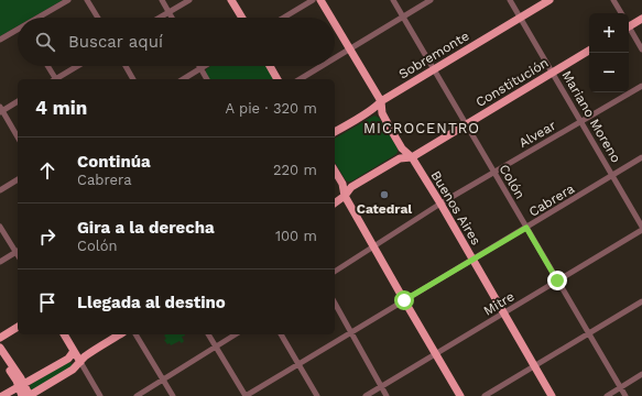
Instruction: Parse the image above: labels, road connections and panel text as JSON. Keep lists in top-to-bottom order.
{
  "streets": {
    "main road": ["Sobremonte", "Constitución", "Buenos Aires"],
    "street": [
      "Mariano Moreno",
      "Alvear",
      "Colón",
      "Cabrera",
      "Mitre"
    ]
  },
  "crossings": [
    ["Sobremonte", "Mariano Moreno"],
    ["Sobremonte", "Colón"],
    ["Sobremonte", "Buenos Aires"],
    ["Constitución", "Mariano Moreno"],
    ["Constitución", "Colón"],
    ["Constitución", "Buenos Aires"],
    ["Mariano Moreno", "Alvear"],
    ["Mariano Moreno", "Cabrera"],
    ["Alvear", "Colón"],
    ["Alvear", "Buenos Aires"],
    ["Colón", "Cabrera"],
    ["Colón", "Mitre"],
    ["Cabrera", "Buenos Aires"],
    ["Buenos Aires", "Mitre"]
  ],
  "districts": ["MICROCENTRO"],
  "places": ["Catedral"],
  "page": {
    "map_buttons": ["+", "−"],
    "search": "Buscar aquí",
    "heading": ["4 min", "A pie · 320 m"],
    "list": [
      ["Continúa", "Cabrera", "220 m"],
      ["Gira a la derecha", "Colón", "100 m"],
      "Llegada al destino"
    ]
  }
}
